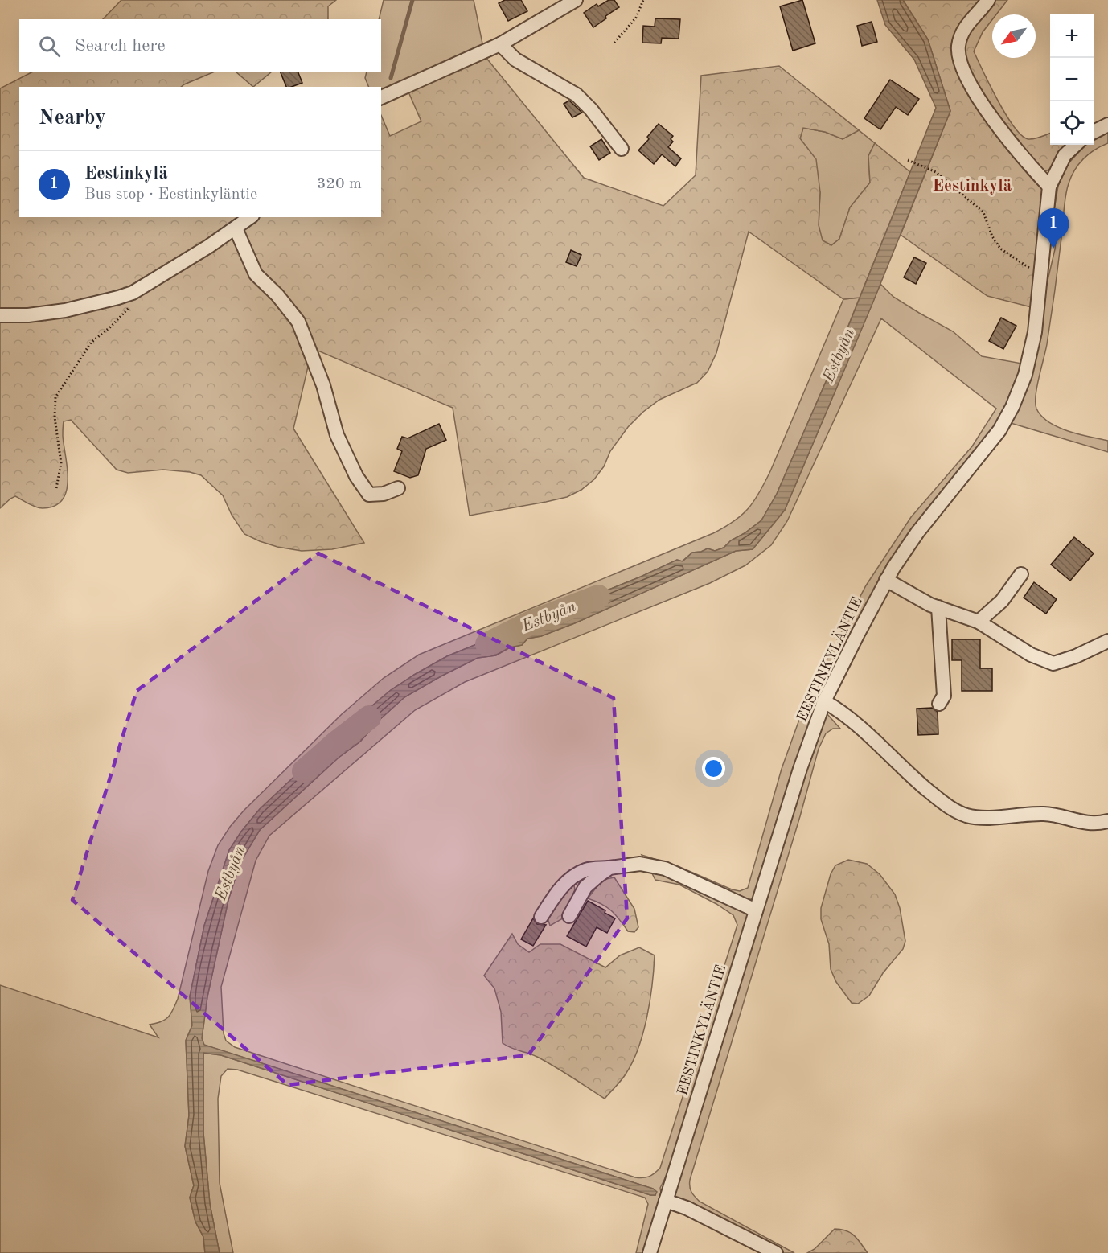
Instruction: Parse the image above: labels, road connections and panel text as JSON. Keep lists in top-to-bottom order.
{
  "streets": {
    "street": ["EESTINKYLÄNTIE"]
  },
  "districts": ["Eestinkylä"],
  "water": ["Estbyån"],
  "north": "bottom left",
  "page": {
    "map_buttons": ["+", "−"],
    "search": "Search here",
    "heading": "Nearby",
    "list": [
      {
        "mark": "1",
        "name": "Eestinkylä",
        "note": "Bus stop · Eestinkyläntie",
        "value": "320 m"
      }
    ],
    "pins": "1"
  }
}
